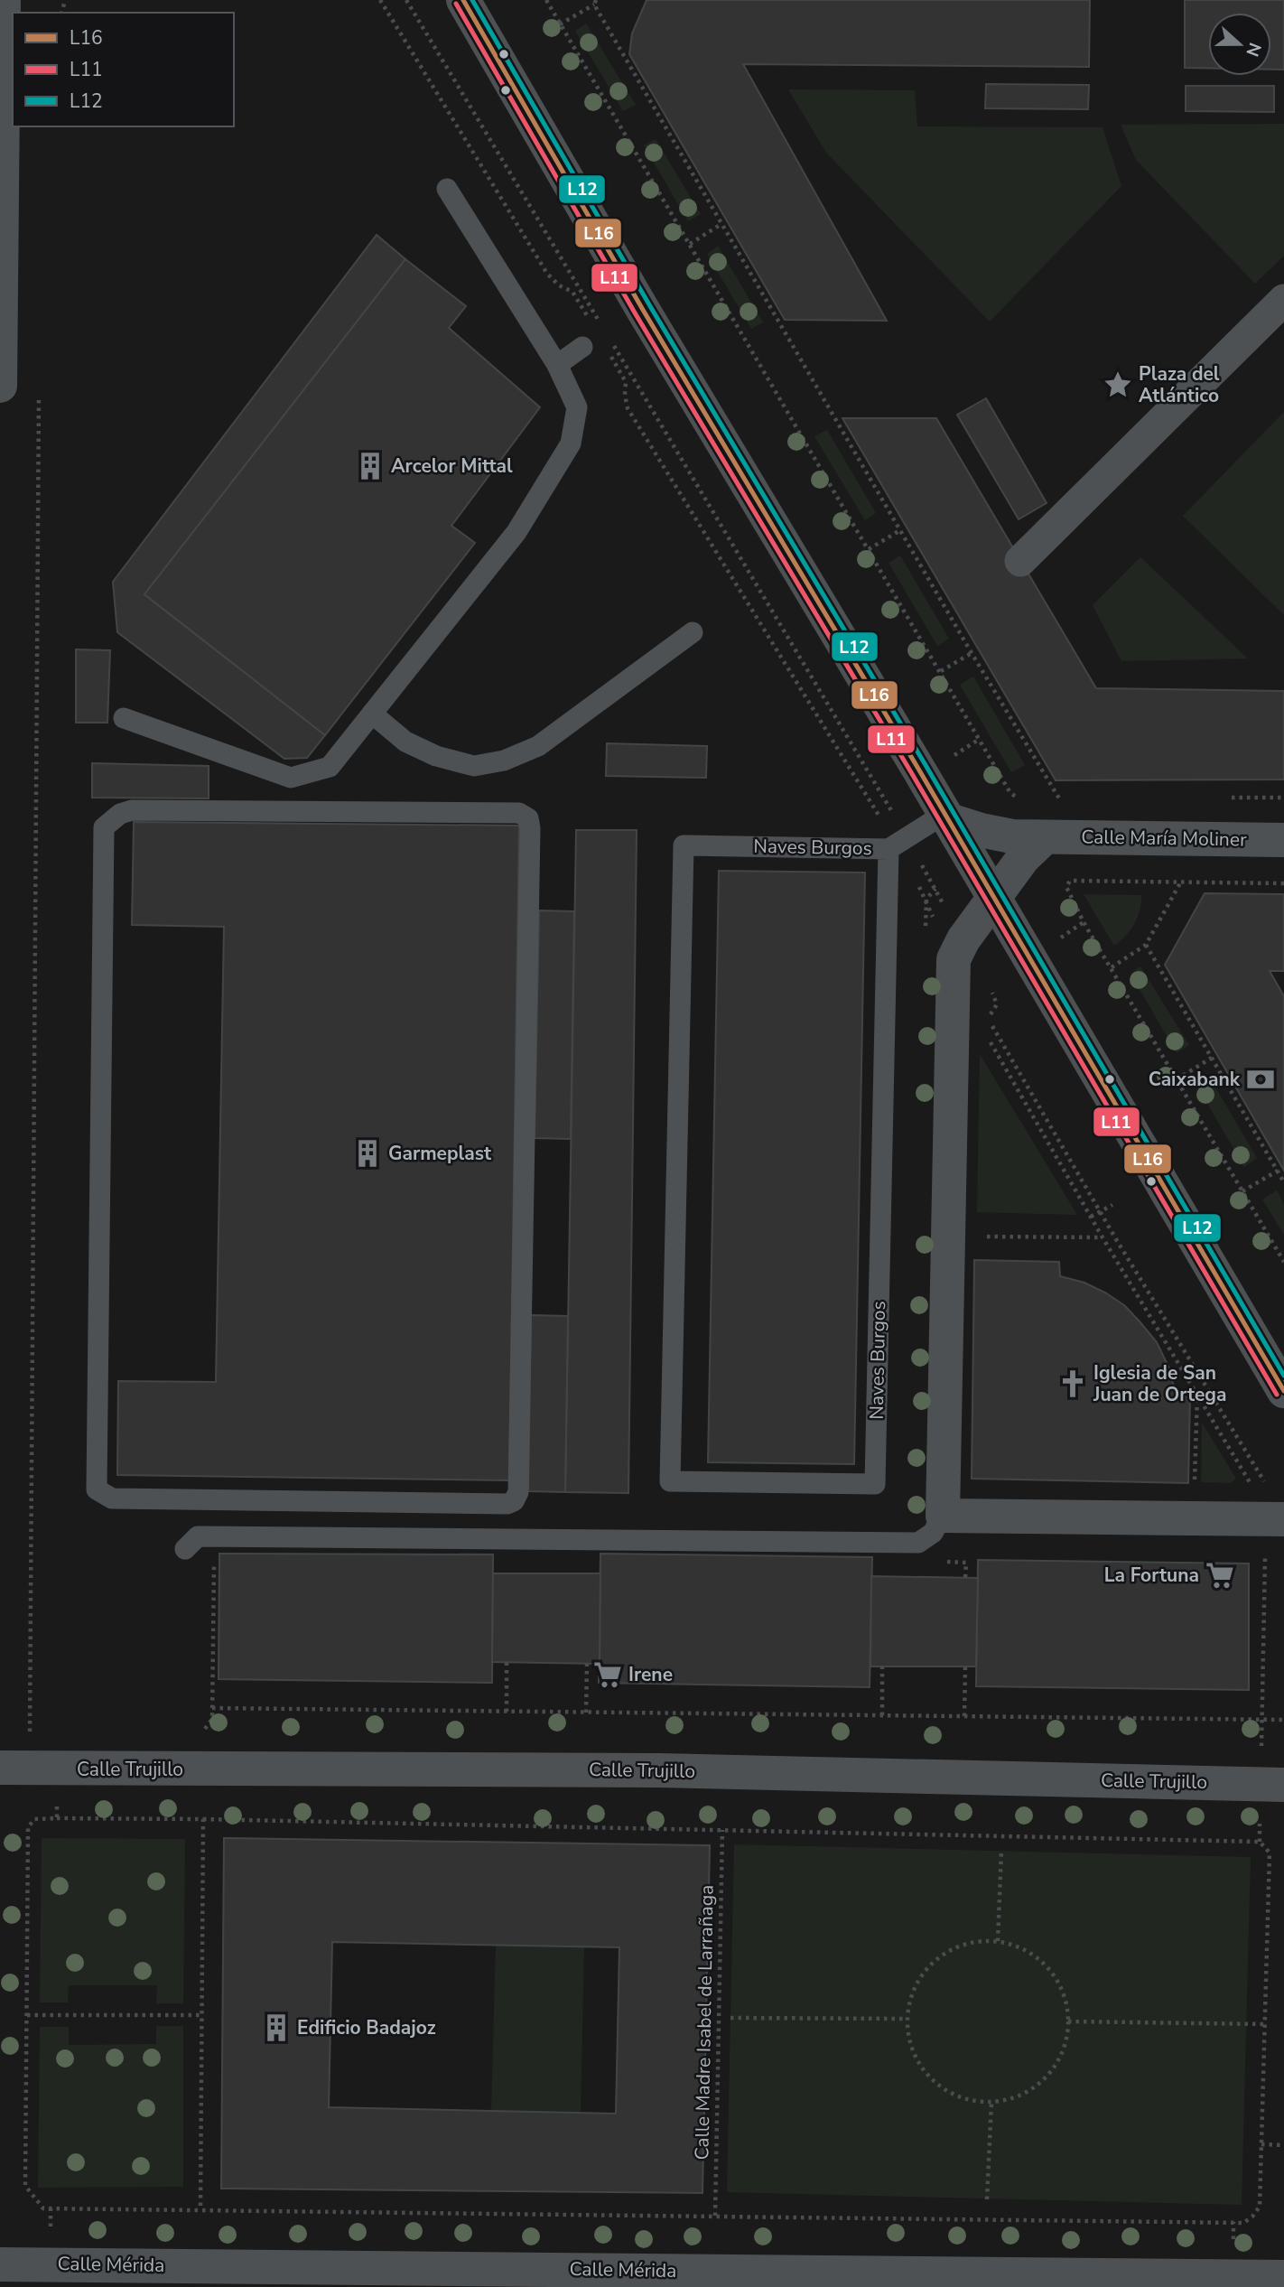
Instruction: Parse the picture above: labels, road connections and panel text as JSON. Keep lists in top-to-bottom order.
{
  "streets": {
    "street": ["Calle María Moliner", "Calle Trujillo", "Calle Mérida"],
    "lane": ["Naves Burgos"],
    "path": ["Calle Madre Isabel de Larrañaga"]
  },
  "places": {
    "place": ["Plaza del Atlántico"],
    "building": ["Arcelor Mittal", "Garmeplast", "Edificio Badajoz"],
    "bank": ["Caixabank"],
    "church": ["Iglesia de San Juan de Ortega"],
    "supermarket": ["La Fortuna", "Irene"]
  },
  "lines": ["transit line L16", "transit line L12", "transit line L11"],
  "legend": ["L16", "L11", "L12"],
  "north": "right"
}
